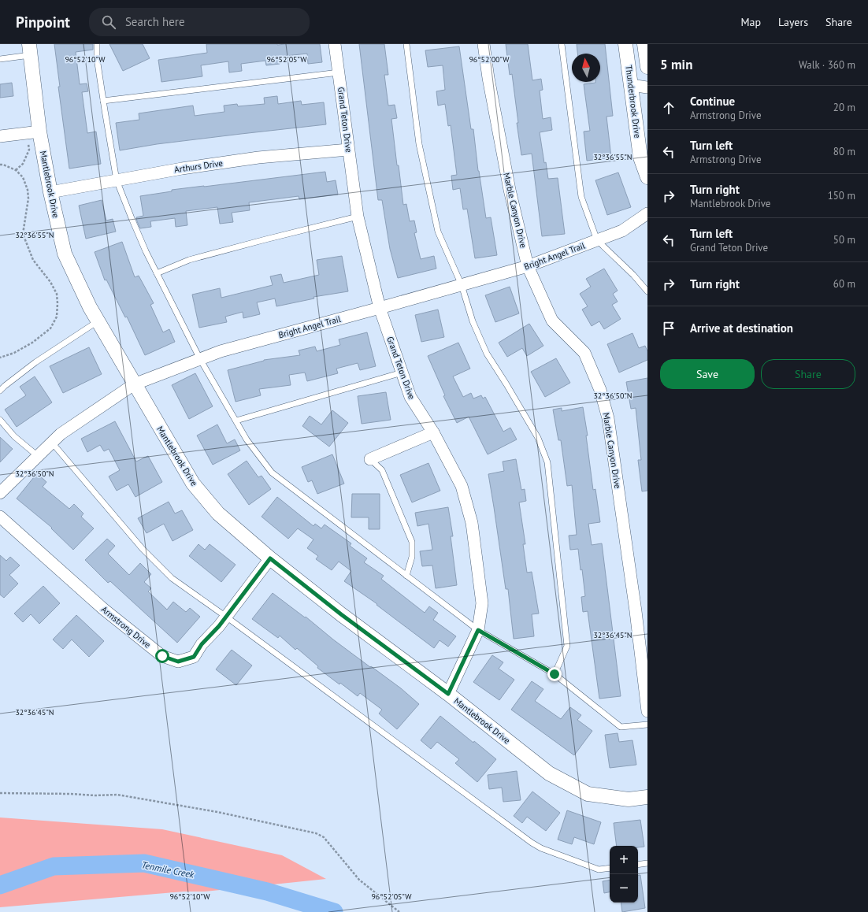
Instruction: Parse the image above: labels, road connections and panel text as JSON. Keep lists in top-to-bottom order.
{
  "streets": {
    "street": [
      "Thunderbrook Drive",
      "Grand Teton Drive",
      "Arthurs Drive",
      "Mantlebrook Drive",
      "Marble Canyon Drive",
      "Bright Angel Trail",
      "Armstrong Drive"
    ]
  },
  "crossings": [
    ["Grand Teton Drive", "Arthurs Drive"],
    ["Grand Teton Drive", "Mantlebrook Drive"],
    ["Grand Teton Drive", "Bright Angel Trail"],
    ["Arthurs Drive", "Mantlebrook Drive"],
    ["Mantlebrook Drive", "Bright Angel Trail"],
    ["Mantlebrook Drive", "Armstrong Drive"],
    ["Marble Canyon Drive", "Bright Angel Trail"]
  ],
  "water": ["Tenmile Creek"],
  "north": "top",
  "page": {
    "header": "Pinpoint",
    "search": "Search here",
    "nav": ["Map", "Layers", "Share"],
    "heading": ["5 min", "Walk · 360 m"],
    "list": [
      ["Continue", "Armstrong Drive", "20 m"],
      ["Turn left", "Armstrong Drive", "80 m"],
      ["Turn right", "Mantlebrook Drive", "150 m"],
      ["Turn left", "Grand Teton Drive", "50 m"],
      ["Turn right", "60 m"],
      "Arrive at destination"
    ],
    "buttons": ["Save", "Share"],
    "map_buttons": ["+", "−"]
  },
  "coordinates": [
    "96°52'10\"W",
    "96°52'05\"W",
    "96°52'00\"W",
    "32°36'55\"N",
    "32°36'50\"N",
    "32°36'45\"N"
  ]
}
